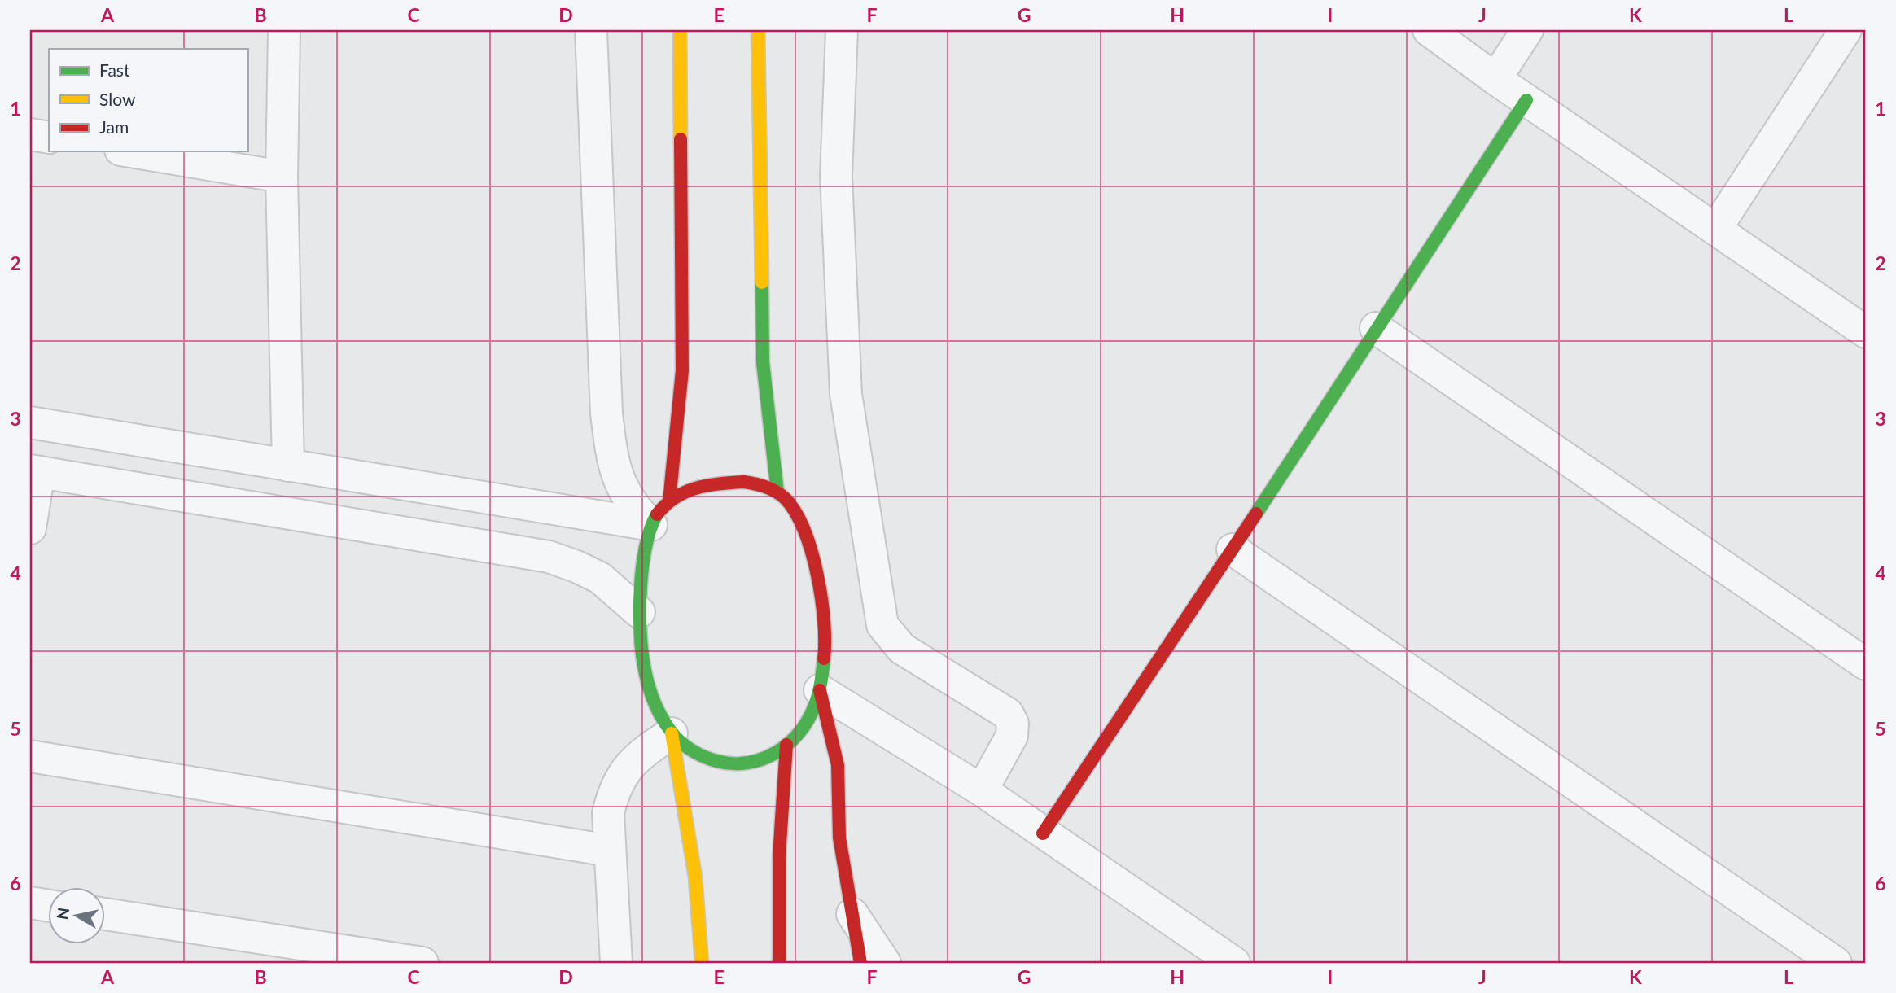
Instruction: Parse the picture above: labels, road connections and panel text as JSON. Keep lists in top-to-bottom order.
{
  "legend": ["Fast", "Slow", "Jam"],
  "north": "left",
  "grid": {
    "columns": [
      "A",
      "B",
      "C",
      "D",
      "E",
      "F",
      "G",
      "H",
      "I",
      "J",
      "K",
      "L"
    ],
    "rows": [
      "1",
      "2",
      "3",
      "4",
      "5",
      "6"
    ]
  }
}
